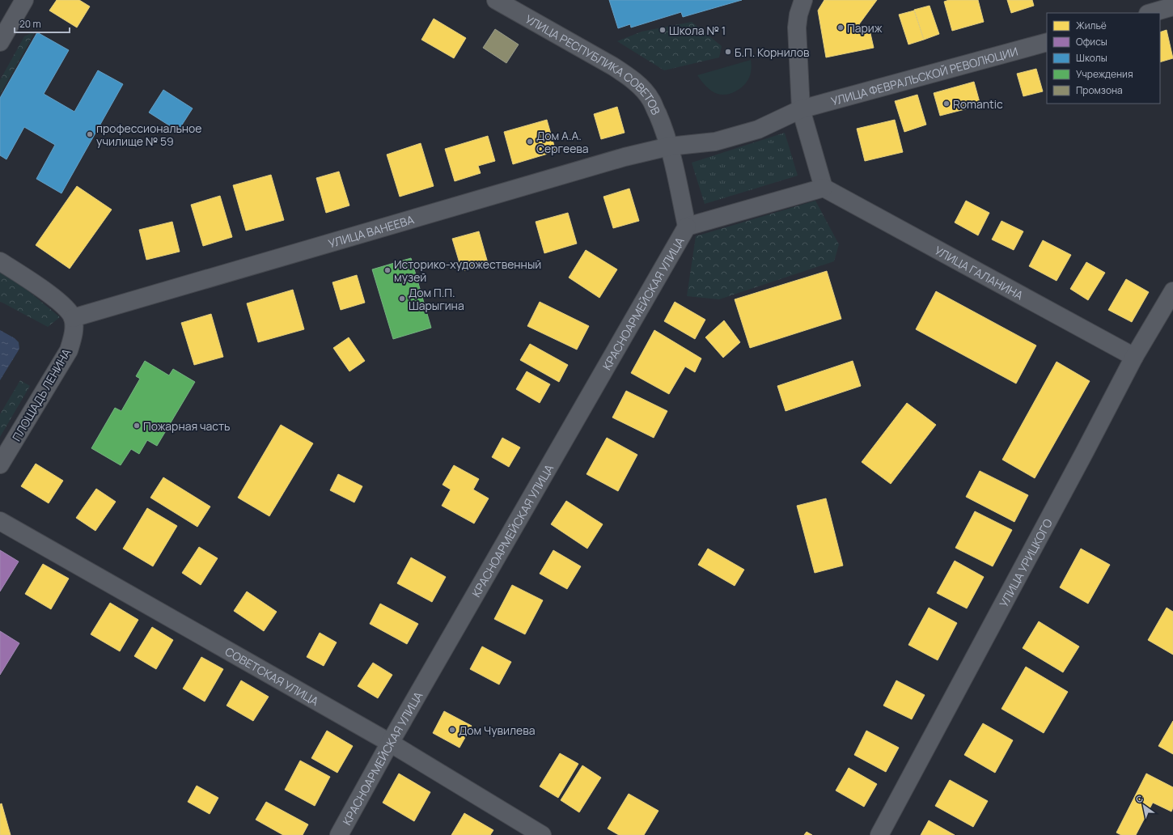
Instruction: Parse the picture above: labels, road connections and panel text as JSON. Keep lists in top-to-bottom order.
{
  "streets": {
    "street": [
      "УЛИЦА РЕСПУБЛИКА СОВЕТОВ",
      "УЛИЦА ФЕВРАЛЬСКОЙ РЕВОЛЮЦИИ",
      "УЛИЦА ВАНЕЕВА",
      "УЛИЦА ГАЛАНИНА",
      "КРАСНОАРМЕЙСКАЯ УЛИЦА",
      "ПЛОЩАДЬ ЛЕНИНА",
      "УЛИЦА УРИЦКОГО",
      "СОВЕТСКАЯ УЛИЦА"
    ]
  },
  "crossings": [
    ["УЛИЦА РЕСПУБЛИКА СОВЕТОВ", "УЛИЦА ФЕВРАЛЬСКОЙ РЕВОЛЮЦИИ"],
    ["УЛИЦА РЕСПУБЛИКА СОВЕТОВ", "УЛИЦА ВАНЕЕВА"],
    ["УЛИЦА РЕСПУБЛИКА СОВЕТОВ", "КРАСНОАРМЕЙСКАЯ УЛИЦА"],
    ["УЛИЦА ФЕВРАЛЬСКОЙ РЕВОЛЮЦИИ", "УЛИЦА ВАНЕЕВА"],
    ["УЛИЦА ВАНЕЕВА", "ПЛОЩАДЬ ЛЕНИНА"],
    ["УЛИЦА ГАЛАНИНА", "УЛИЦА УРИЦКОГО"],
    ["КРАСНОАРМЕЙСКАЯ УЛИЦА", "СОВЕТСКАЯ УЛИЦА"]
  ],
  "places": [
    "Париж",
    "Школа № 1",
    "Б.П. Корнилов",
    "Romantic",
    "профессиональное училище № 59",
    "Дом А.А. Сергеева",
    "Историко-художественный музей",
    "Дом П.П. Шарыгина",
    "Пожарная часть",
    "Дом Чувилева"
  ],
  "legend": [
    "Жильё",
    "Офисы",
    "Школы",
    "Учреждения",
    "Промзона"
  ],
  "scale_bar": "20 m",
  "north": "top left"
}
